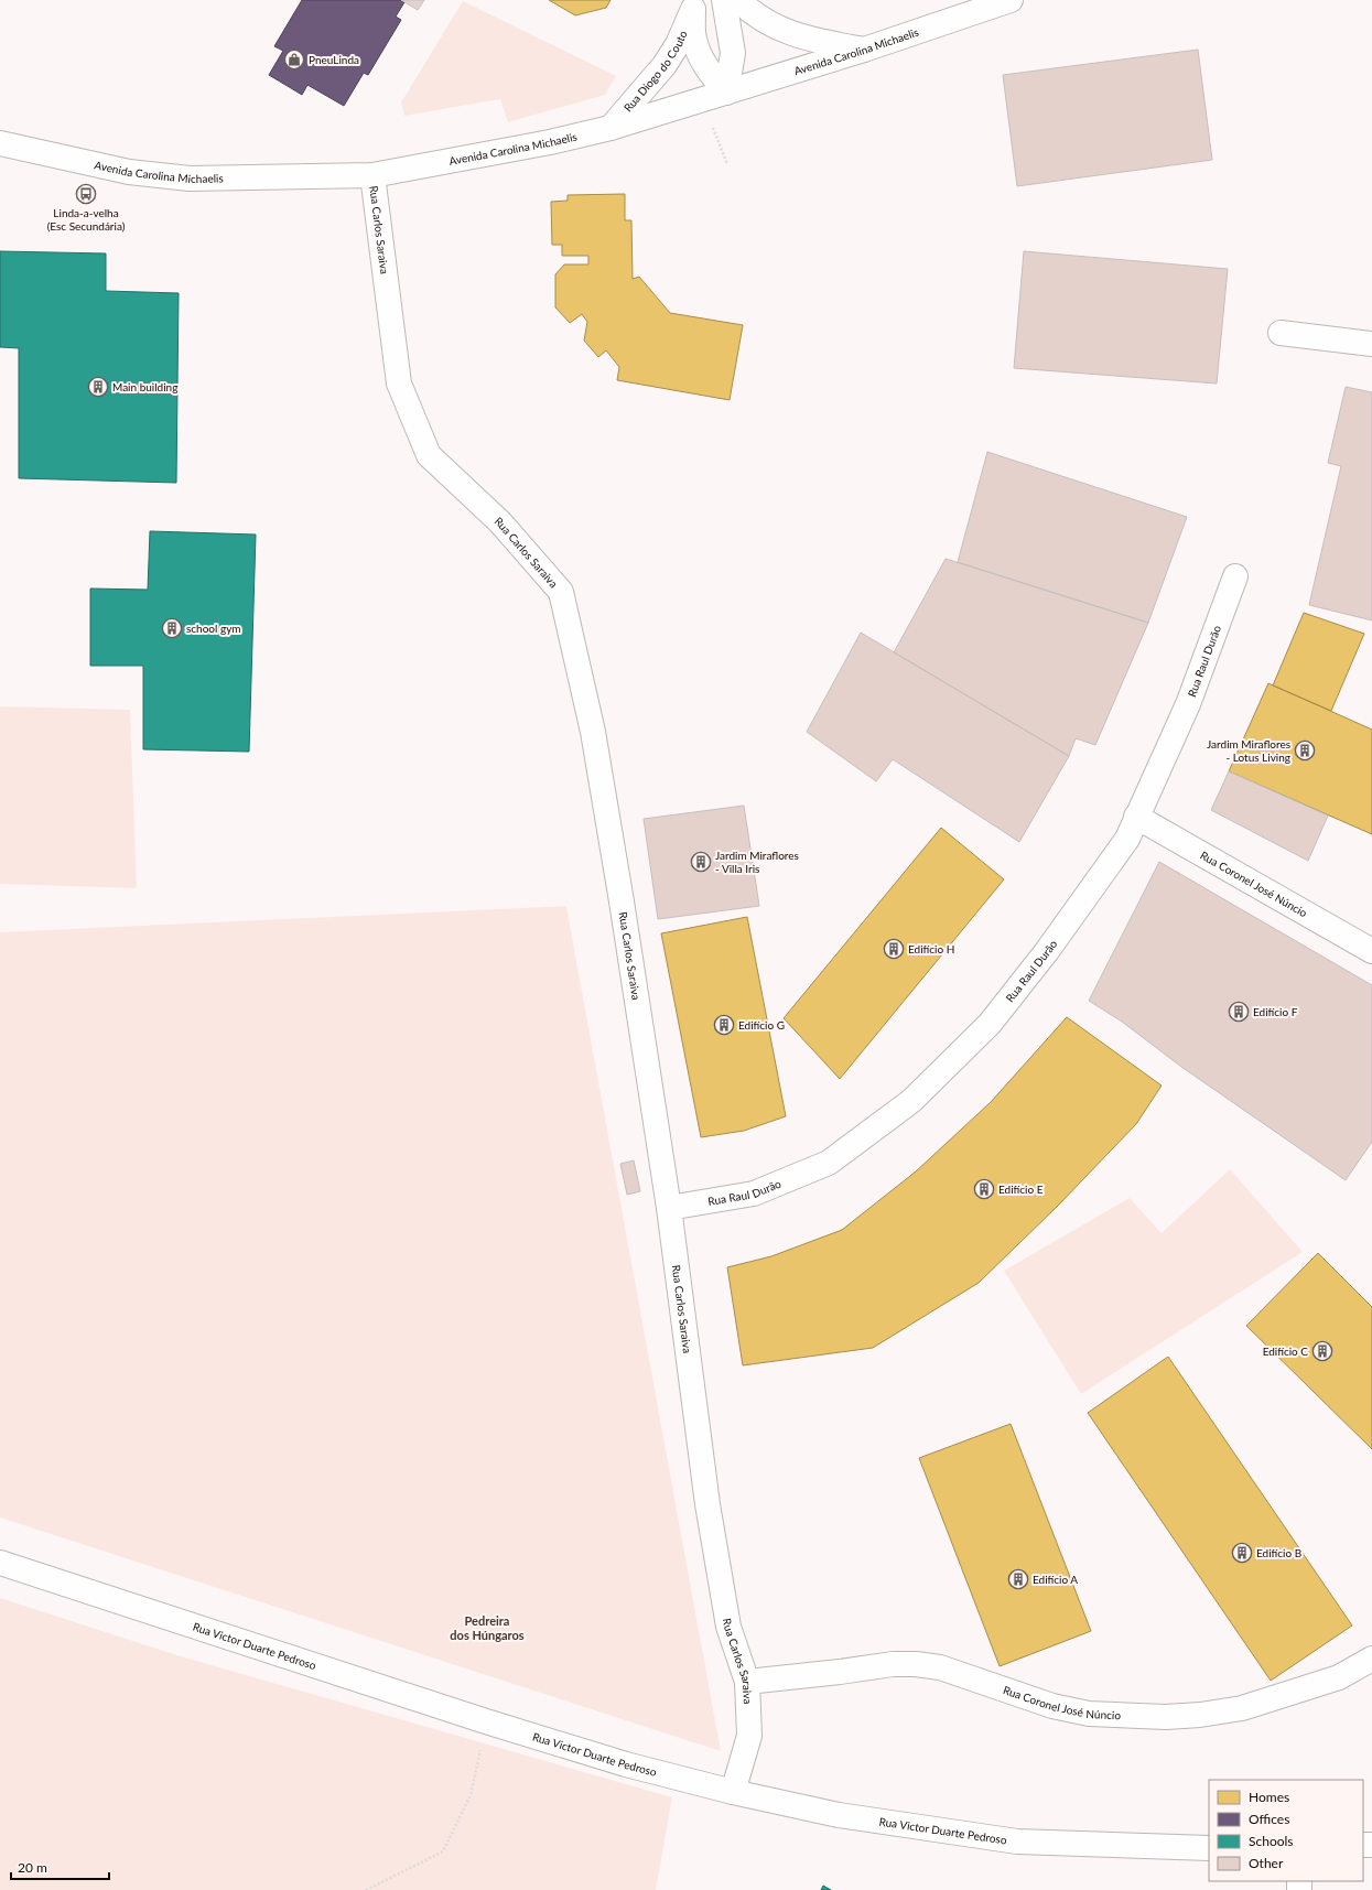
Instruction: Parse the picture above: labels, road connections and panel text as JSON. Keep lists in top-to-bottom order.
{
  "streets": {
    "street": [
      "Avenida Carolina Michaelis",
      "Rua Diogo do Couto",
      "Rua Carlos Saraiva",
      "Rua Raul Durão",
      "Rua Coronel José Núncio",
      "Rua Victor Duarte Pedroso"
    ]
  },
  "crossings": [
    ["Avenida Carolina Michaelis", "Rua Diogo do Couto"],
    ["Avenida Carolina Michaelis", "Rua Carlos Saraiva"],
    ["Rua Carlos Saraiva", "Rua Raul Durão"],
    ["Rua Carlos Saraiva", "Rua Coronel José Núncio"],
    ["Rua Carlos Saraiva", "Rua Victor Duarte Pedroso"],
    ["Rua Raul Durão", "Rua Coronel José Núncio"]
  ],
  "districts": ["Pedreira dos Húngaros"],
  "places": {
    "shop": ["PneuLinda"],
    "bus stop": ["Linda-a-velha (Esc Secundária)"],
    "building": [
      "Main building",
      "school gym",
      "Jardim Miraflores - Lotus Living",
      "Jardim Miraflores - Villa Iris",
      "Edifício H",
      "Edifício F",
      "Edifício G",
      "Edifício E",
      "Edifício C",
      "Edifício B",
      "Edifício A"
    ]
  },
  "legend": [
    "Homes",
    "Offices",
    "Schools",
    "Other"
  ],
  "scale_bar": "20 m"
}
